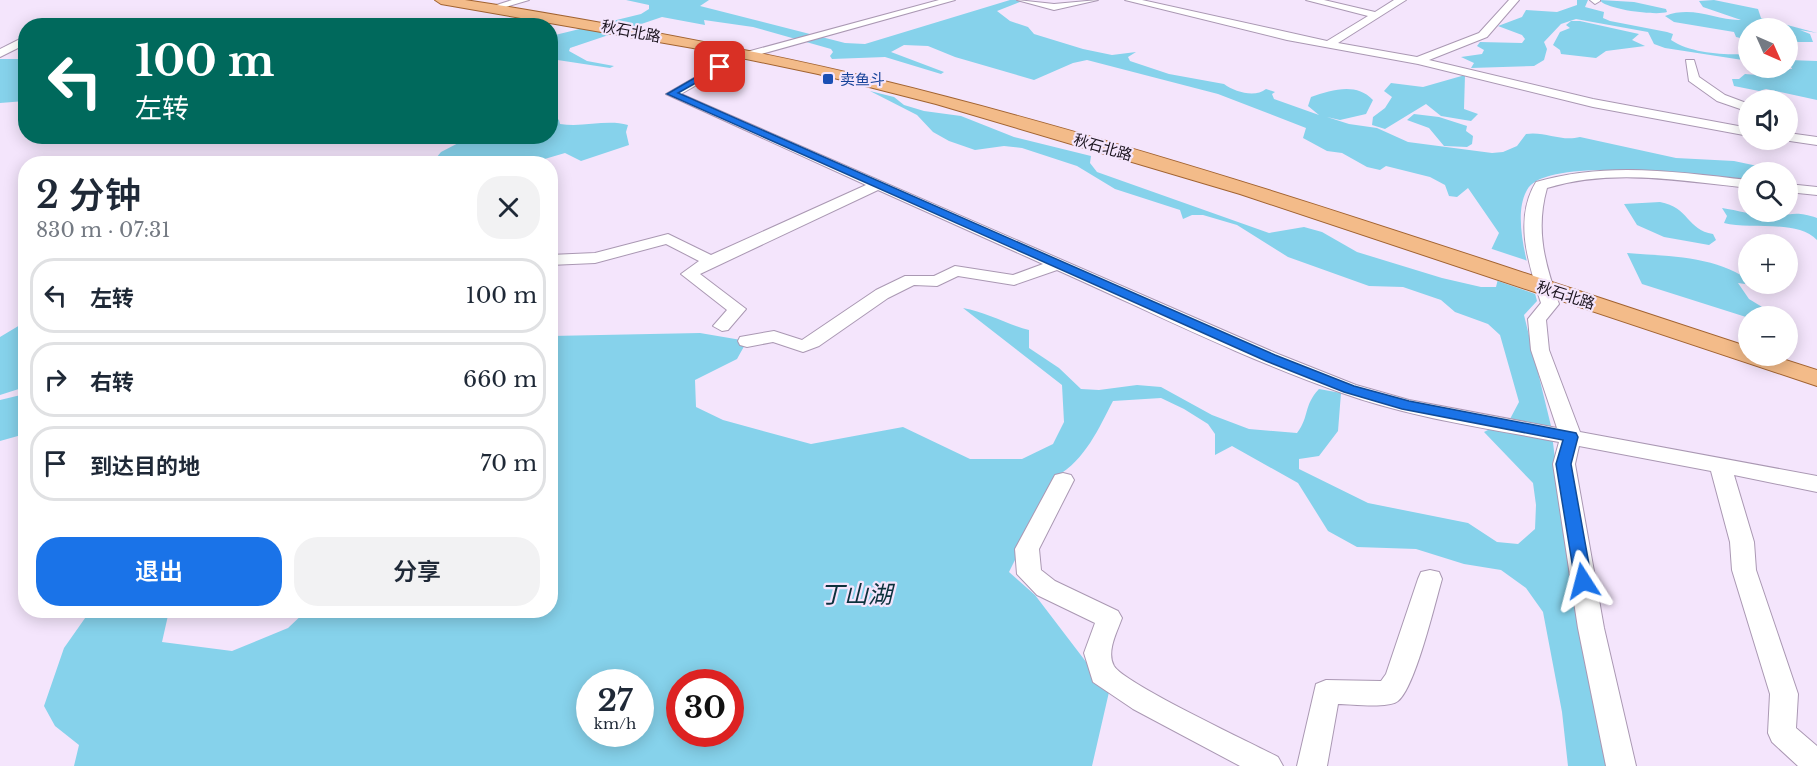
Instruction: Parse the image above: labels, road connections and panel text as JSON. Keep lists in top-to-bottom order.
{
  "streets": {
    "main road": ["秋石北路"]
  },
  "water": ["丁山湖"],
  "places": {
    "transit": ["卖鱼斗"]
  },
  "north": "bottom right",
  "page": {
    "map_buttons": ["+", "−"],
    "turn": ["100 m", "左转"],
    "heading": ["2 分钟", "830 m · 07:31"],
    "list": [
      {
        "name": "左转",
        "value": "100 m"
      },
      {
        "name": "右转",
        "value": "660 m"
      },
      {
        "name": "到达目的地",
        "value": "70 m"
      }
    ],
    "buttons": ["退出", "分享"],
    "speed": "27 km/h",
    "limit": "30"
  }
}
